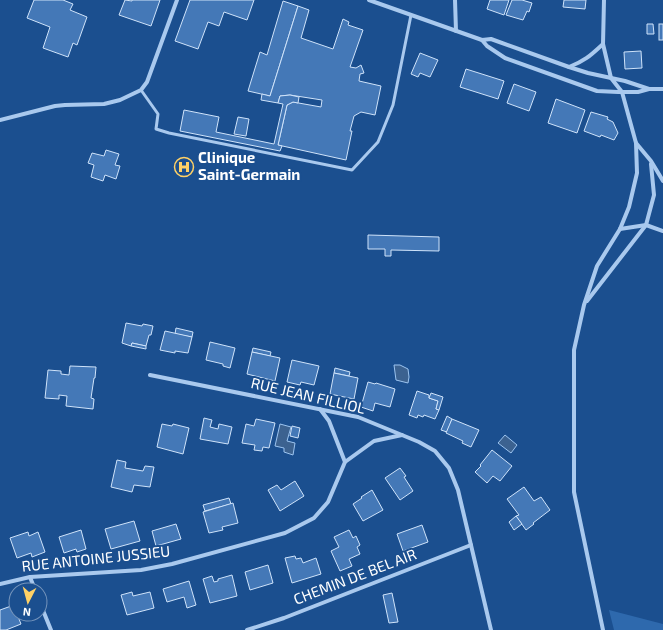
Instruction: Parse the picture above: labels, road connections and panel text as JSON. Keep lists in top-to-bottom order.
{
  "streets": {
    "street": ["RUE JEAN FILLIOL", "RUE ANTOINE JUSSIEU", "CHEMIN DE BEL AIR"]
  },
  "crossings": [
    ["RUE JEAN FILLIOL", "CHEMIN DE BEL AIR"]
  ],
  "places": {
    "hospital": ["Clinique Saint-Germain"]
  },
  "north": "bottom"
}
